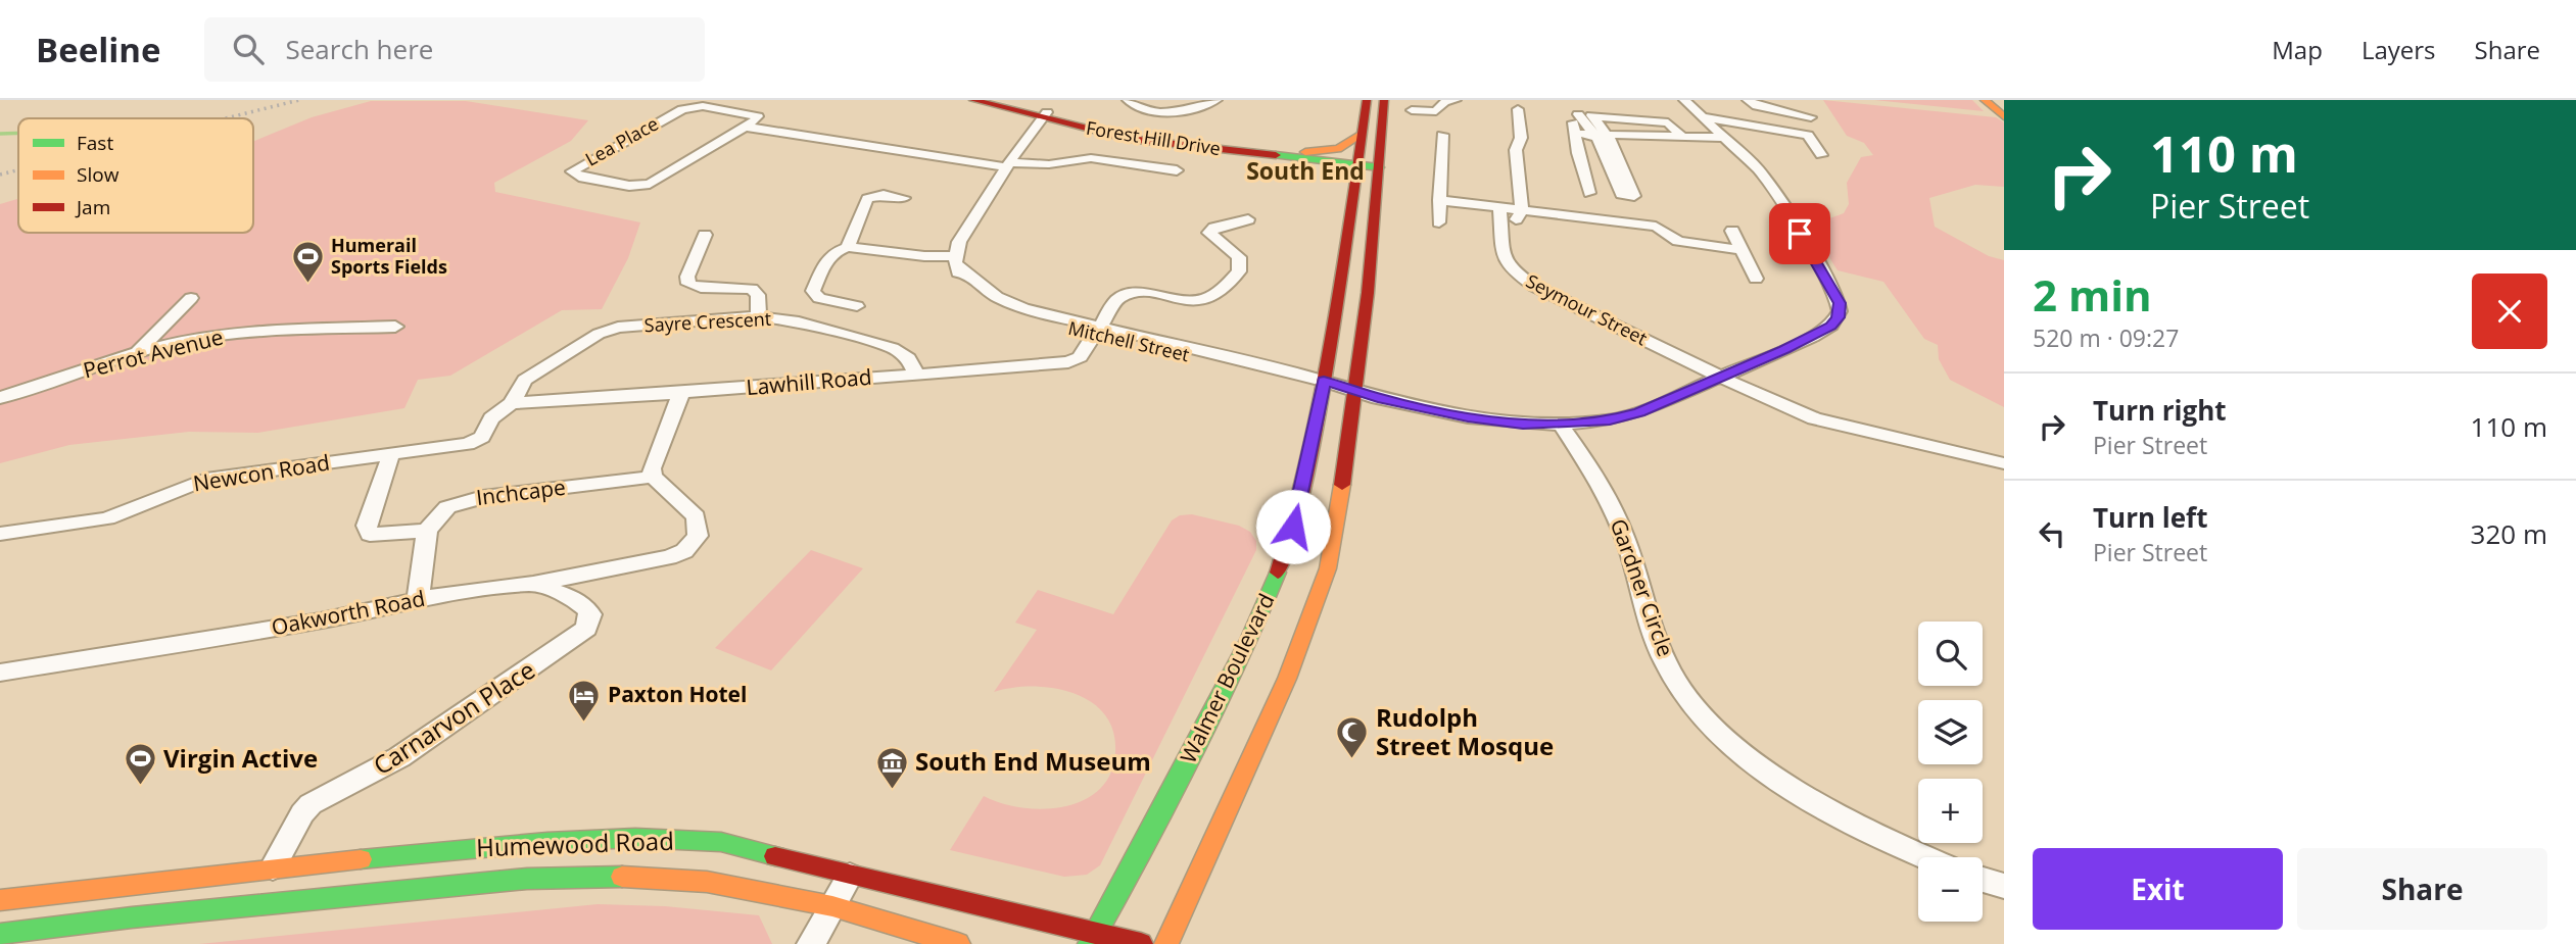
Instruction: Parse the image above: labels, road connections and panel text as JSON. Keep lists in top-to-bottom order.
{
  "streets": {
    "main road": ["Forest Hill Drive", "Walmer Boulevard", "Humewood Road"],
    "street": [
      "Lea Place",
      "Seymour Street",
      "Sayre Crescent",
      "Mitchell Street",
      "Perrot Avenue",
      "Lawhill Road",
      "Newcon Road",
      "Inchcape",
      "Gardner Circle",
      "Oakworth Road",
      "Carnarvon Place"
    ]
  },
  "crossings": [
    ["Forest Hill Drive", "Walmer Boulevard"],
    ["Seymour Street", "Mitchell Street"],
    ["Sayre Crescent", "Lawhill Road"],
    ["Sayre Crescent", "Newcon Road"],
    ["Mitchell Street", "Lawhill Road"],
    ["Mitchell Street", "Gardner Circle"],
    ["Mitchell Street", "Walmer Boulevard"],
    ["Lawhill Road", "Newcon Road"],
    ["Inchcape", "Oakworth Road"],
    ["Oakworth Road", "Carnarvon Place"],
    ["Walmer Boulevard", "Humewood Road"],
    ["Carnarvon Place", "Humewood Road"]
  ],
  "districts": ["South End"],
  "places": {
    "sports": ["Humerail Sports Fields", "Virgin Active"],
    "hotel": ["Paxton Hotel"],
    "mosque": ["Rudolph Street Mosque"],
    "museum": ["South End Museum"]
  },
  "legend": ["Fast", "Slow", "Jam"],
  "page": {
    "header": "Beeline",
    "search": "Search here",
    "nav": ["Map", "Layers", "Share"],
    "turn": ["110 m", "Pier Street"],
    "heading": ["2 min", "520 m · 09:27"],
    "list": [
      {
        "name": "Turn right",
        "note": "Pier Street",
        "value": "110 m"
      },
      {
        "name": "Turn left",
        "note": "Pier Street",
        "value": "320 m"
      }
    ],
    "map_buttons": ["+", "−"],
    "buttons": ["Exit", "Share"]
  }
}
